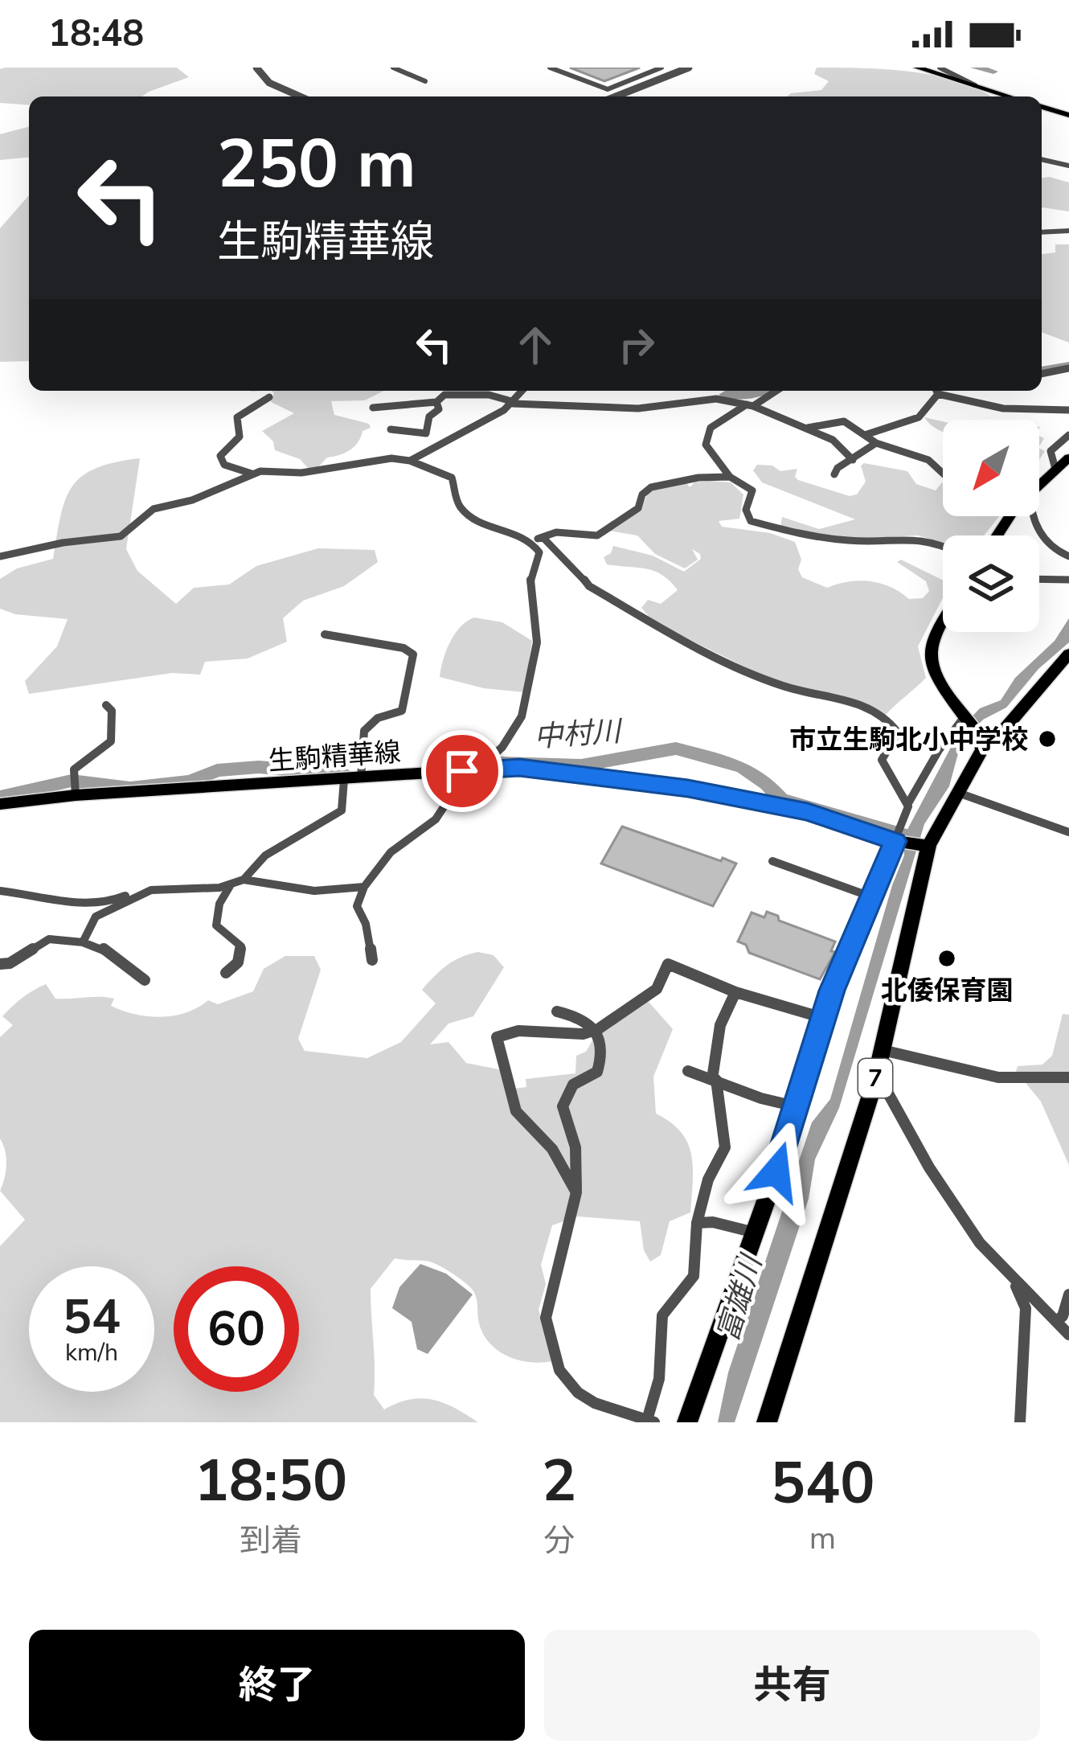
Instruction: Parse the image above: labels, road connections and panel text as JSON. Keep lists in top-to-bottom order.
{
  "streets": {
    "main road": ["生駒精華線", "7"]
  },
  "crossings": [
    ["生駒精華線", "7"]
  ],
  "water": ["中村川", "富雄川"],
  "places": ["市立生駒北小中学校", "北倭保育園"],
  "north": "bottom left",
  "page": {
    "status": "18:48",
    "turn": ["250 m", "生駒精華線"],
    "speed": "54 km/h",
    "limit": "60",
    "eta": [
      "18:50",
      "到着",
      "2",
      "分",
      "540",
      "m"
    ],
    "buttons": ["終了", "共有"]
  }
}
